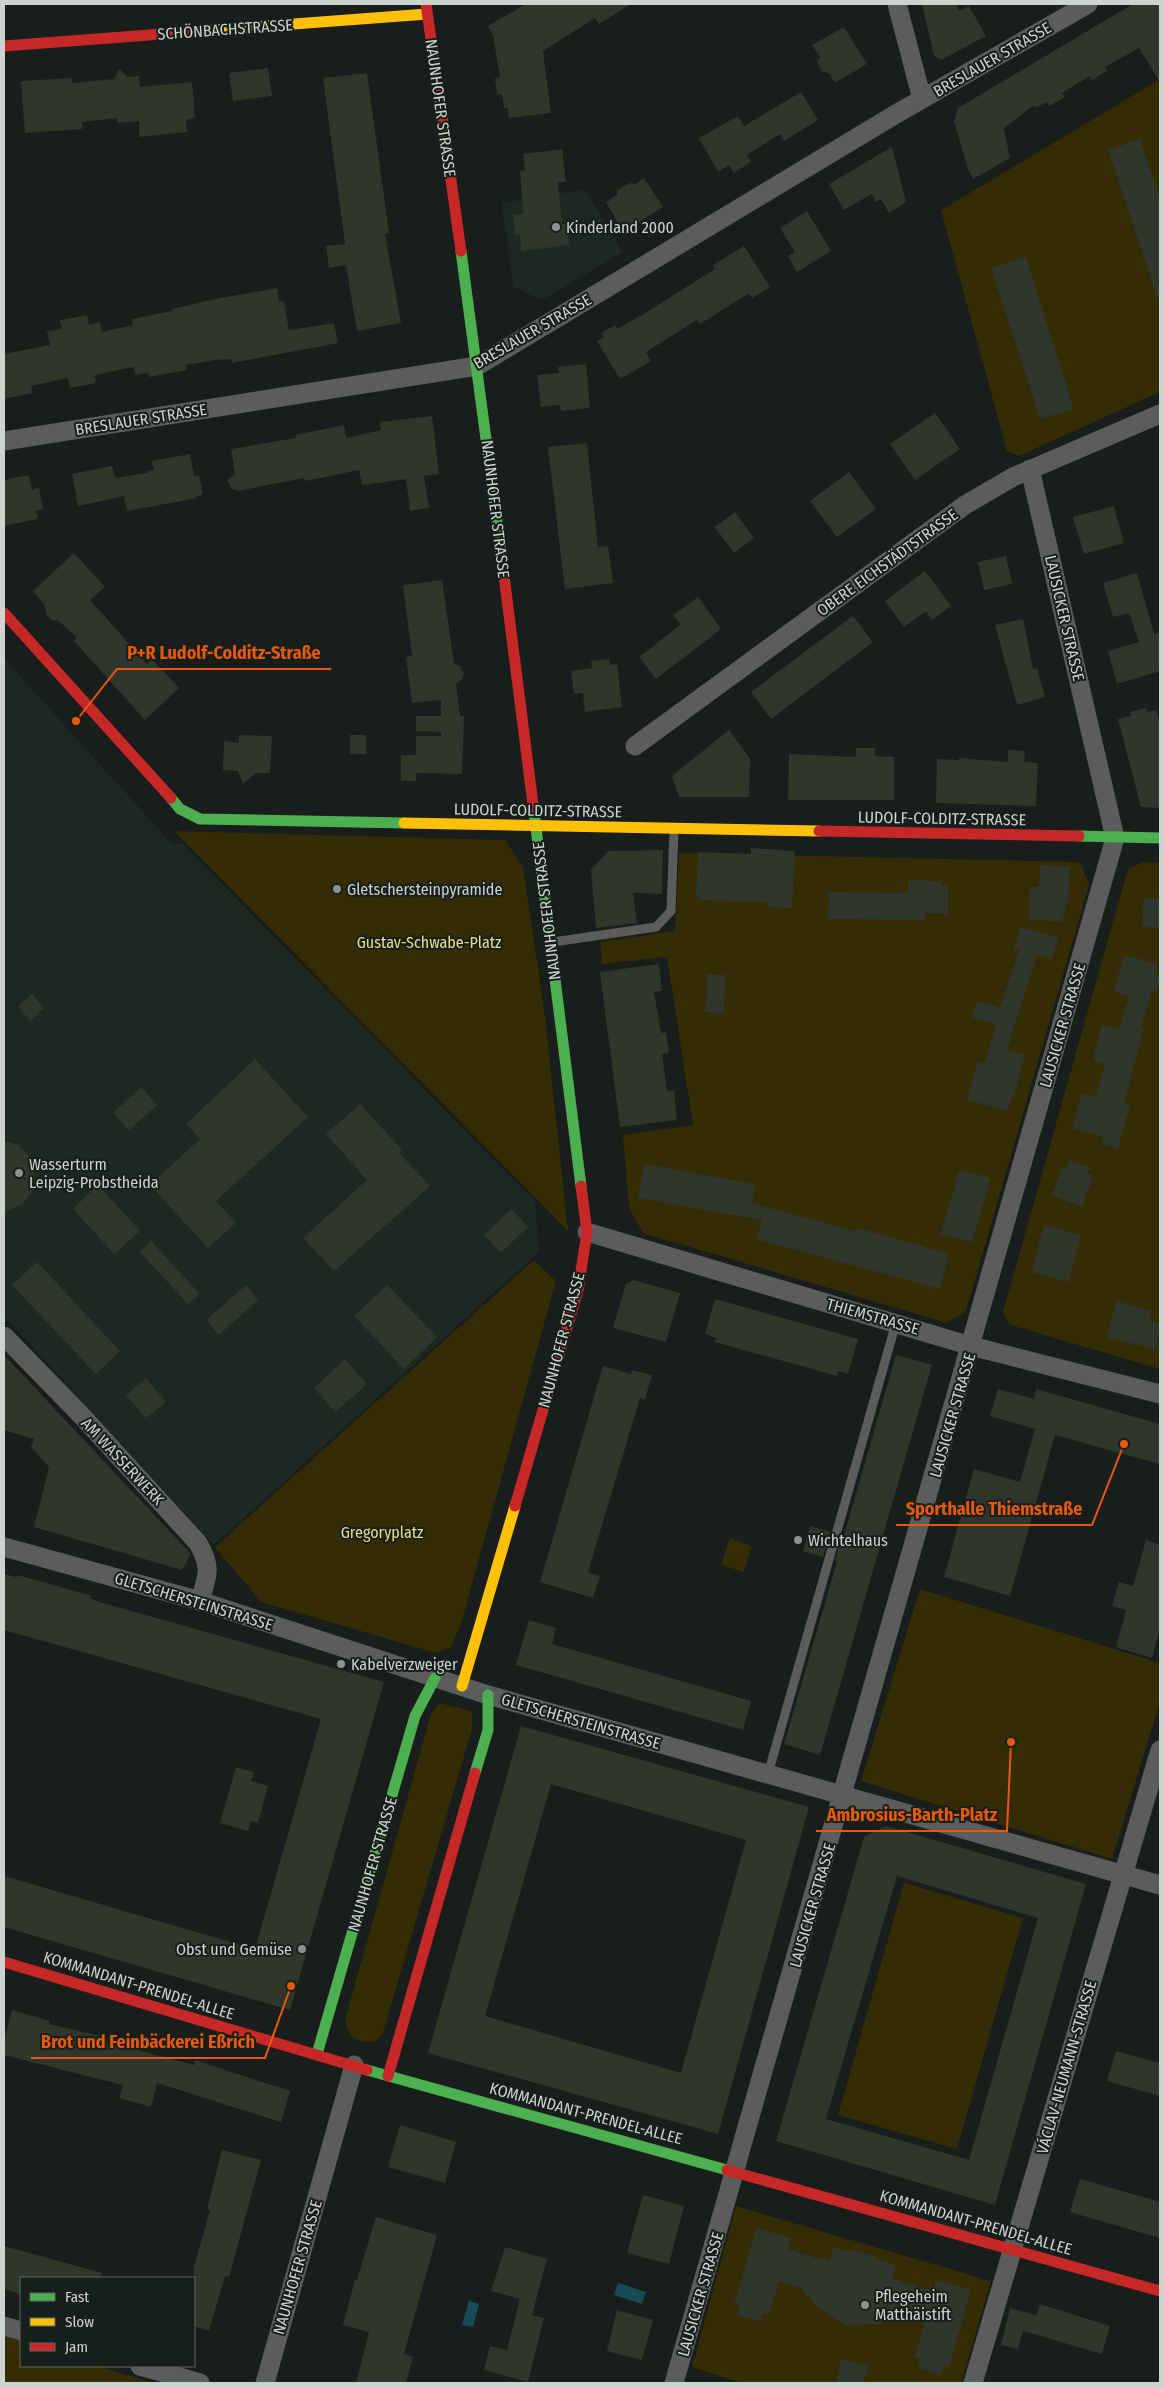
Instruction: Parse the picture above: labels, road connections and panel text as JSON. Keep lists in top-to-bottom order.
{
  "streets": {
    "street": [
      "SCHÖNBACHSTRASSE",
      "BRESLAUER STRASSE",
      "NAUNHOFER STRASSE",
      "OBERE EICHSTÄDTSTRASSE",
      "LAUSICKER STRASSE",
      "LUDOLF-COLDITZ-STRASSE",
      "THIEMSTRASSE",
      "AM WASSERWERK",
      "GLETSCHERSTEINSTRASSE",
      "KOMMANDANT-PRENDEL-ALLEE",
      "VÁCLAV-NEUMANN-STRASSE"
    ]
  },
  "crossings": [
    ["SCHÖNBACHSTRASSE", "NAUNHOFER STRASSE"],
    ["BRESLAUER STRASSE", "NAUNHOFER STRASSE"],
    ["NAUNHOFER STRASSE", "LUDOLF-COLDITZ-STRASSE"],
    ["NAUNHOFER STRASSE", "THIEMSTRASSE"],
    ["NAUNHOFER STRASSE", "GLETSCHERSTEINSTRASSE"],
    ["NAUNHOFER STRASSE", "KOMMANDANT-PRENDEL-ALLEE"],
    ["OBERE EICHSTÄDTSTRASSE", "LAUSICKER STRASSE"],
    ["LAUSICKER STRASSE", "LUDOLF-COLDITZ-STRASSE"],
    ["LAUSICKER STRASSE", "THIEMSTRASSE"],
    ["LAUSICKER STRASSE", "GLETSCHERSTEINSTRASSE"],
    ["LAUSICKER STRASSE", "KOMMANDANT-PRENDEL-ALLEE"],
    ["AM WASSERWERK", "GLETSCHERSTEINSTRASSE"],
    ["GLETSCHERSTEINSTRASSE", "VÁCLAV-NEUMANN-STRASSE"],
    ["KOMMANDANT-PRENDEL-ALLEE", "VÁCLAV-NEUMANN-STRASSE"]
  ],
  "parks": ["Gustav-Schwabe-Platz", "Gregoryplatz"],
  "places": [
    "Kinderland 2000",
    "P+R Ludolf-Colditz-Straße",
    "Gletschersteinpyramide",
    "Wasserturm Leipzig-Probstheida",
    "Sporthalle Thiemstraße",
    "Wichtelhaus",
    "Kabelverzweiger",
    "Ambrosius-Barth-Platz",
    "Obst und Gemüse",
    "Brot und Feinbäckerei Eßrich",
    "Pflegeheim Matthäistift"
  ],
  "legend": ["Fast", "Slow", "Jam"]
}
